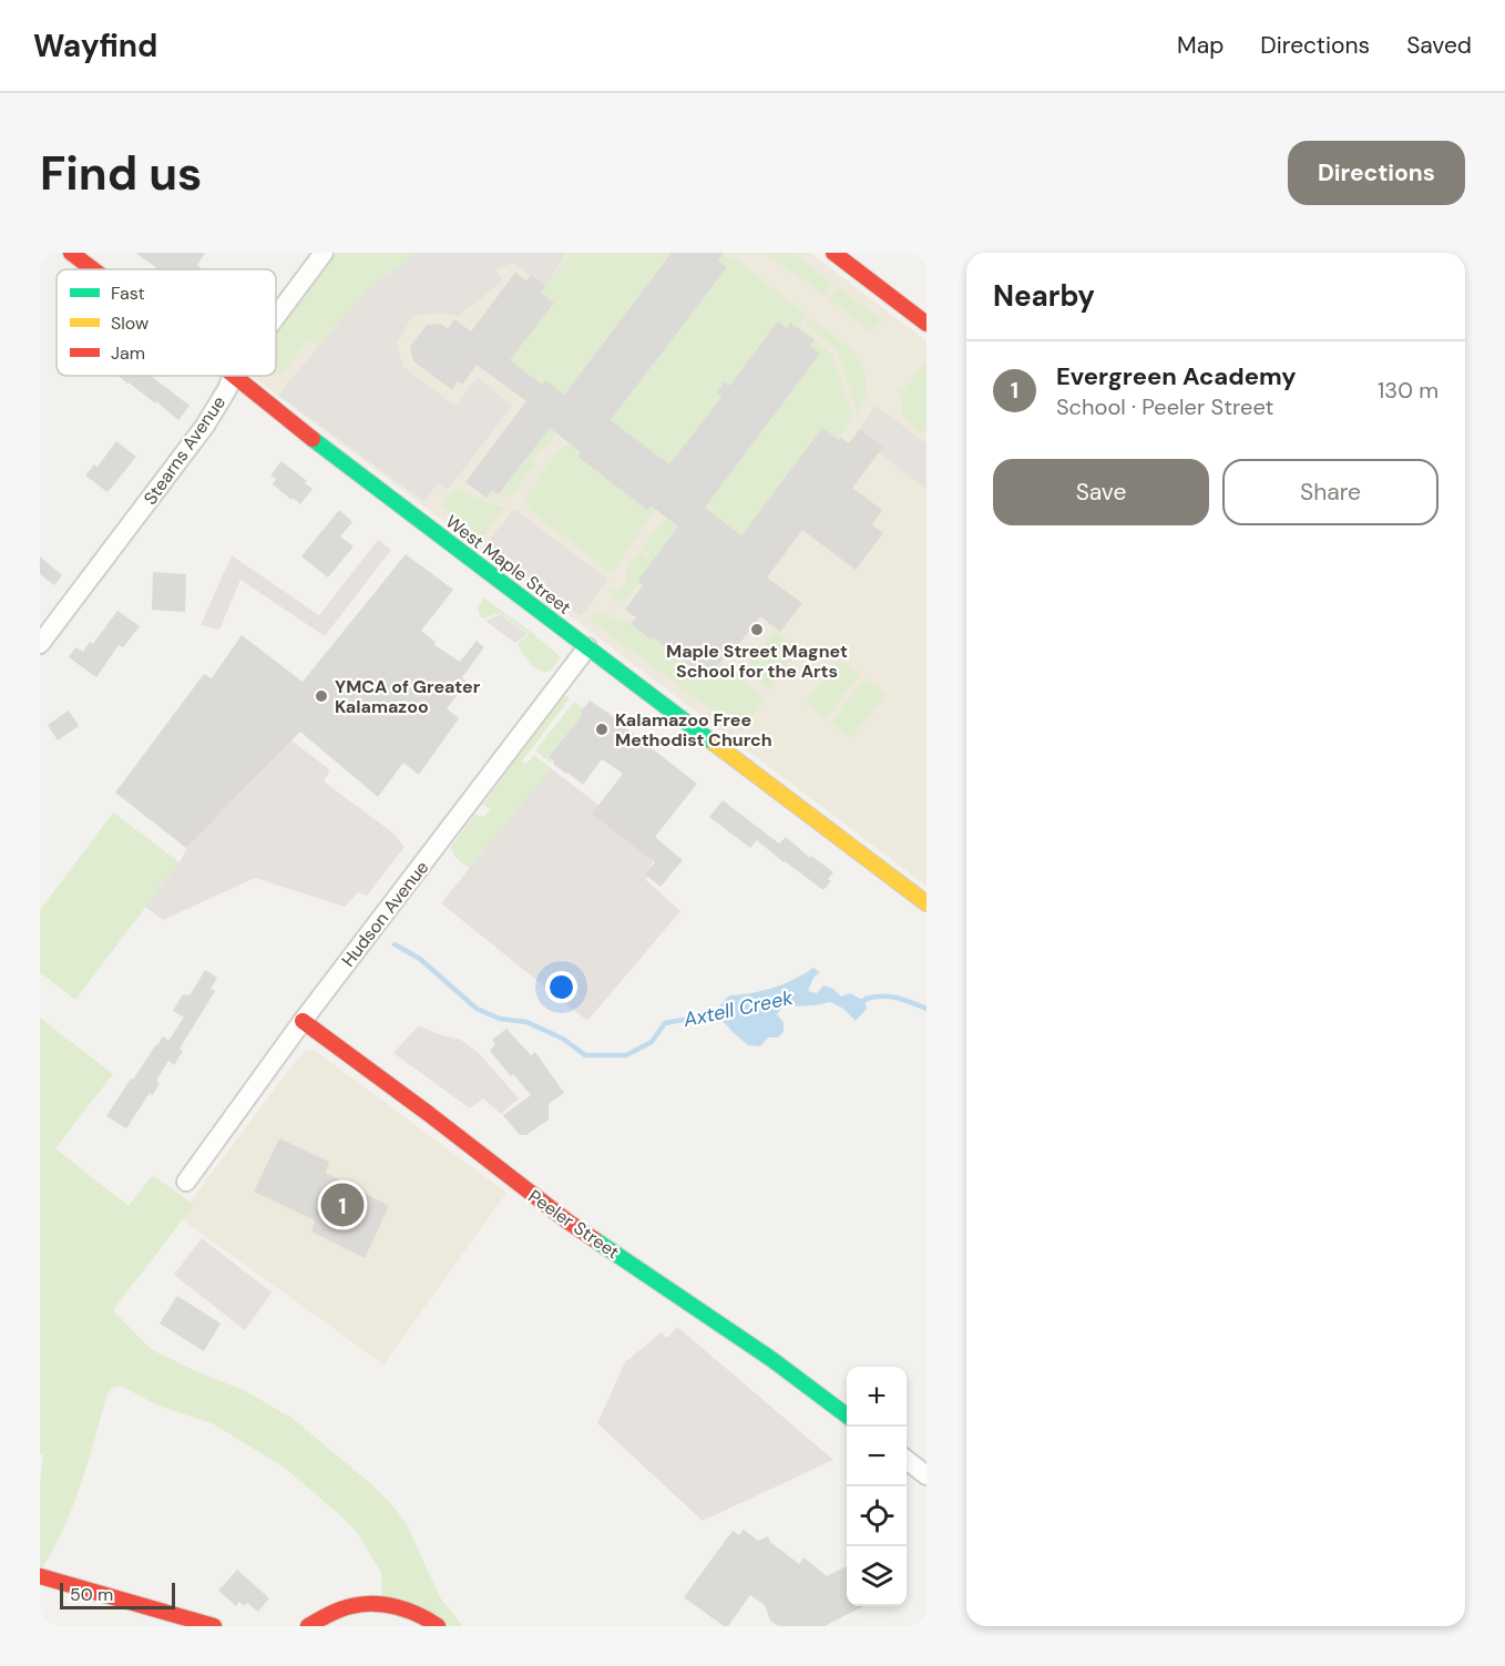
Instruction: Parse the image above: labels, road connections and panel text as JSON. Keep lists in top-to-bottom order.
{
  "streets": {
    "street": [
      "Stearns Avenue",
      "West Maple Street",
      "Hudson Avenue",
      "Peeler Street"
    ]
  },
  "crossings": [
    ["West Maple Street", "Hudson Avenue"],
    ["Hudson Avenue", "Peeler Street"]
  ],
  "water": ["Axtell Creek"],
  "places": ["Maple Street Magnet School for the Arts", "YMCA of Greater Kalamazoo", "Kalamazoo Free Methodist Church"],
  "legend": ["Fast", "Slow", "Jam"],
  "scale_bar": "50 m",
  "page": {
    "header": "Wayfind",
    "nav": ["Map", "Directions", "Saved"],
    "buttons": [
      "Directions",
      ["Save", "Share"]
    ],
    "title": "Find us",
    "heading": "Nearby",
    "list": [
      {
        "mark": "1",
        "name": "Evergreen Academy",
        "note": "School · Peeler Street",
        "value": "130 m"
      }
    ],
    "pins": "1",
    "map_buttons": ["+", "−"],
    "scale": "50 m"
  }
}
